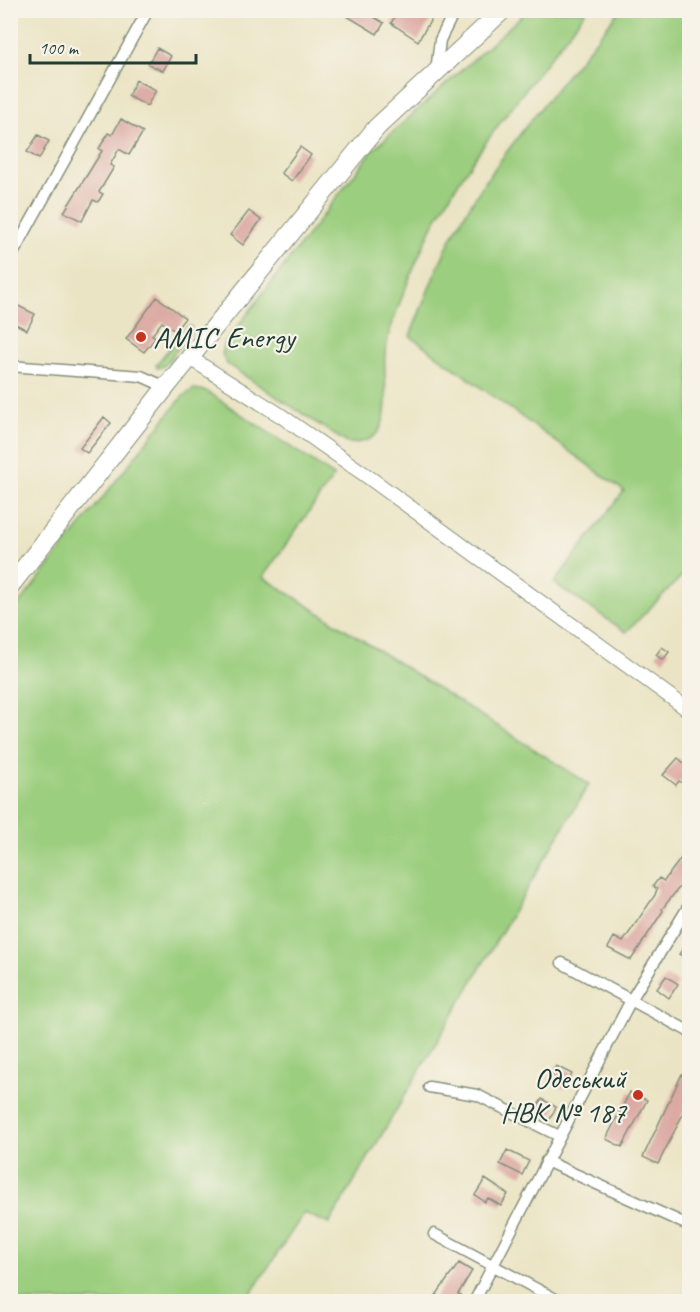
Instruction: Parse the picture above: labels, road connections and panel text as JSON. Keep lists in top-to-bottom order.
{
  "places": ["AMIC Energy", "Одеський НВК № 187"],
  "scale_bar": "100 m"
}
